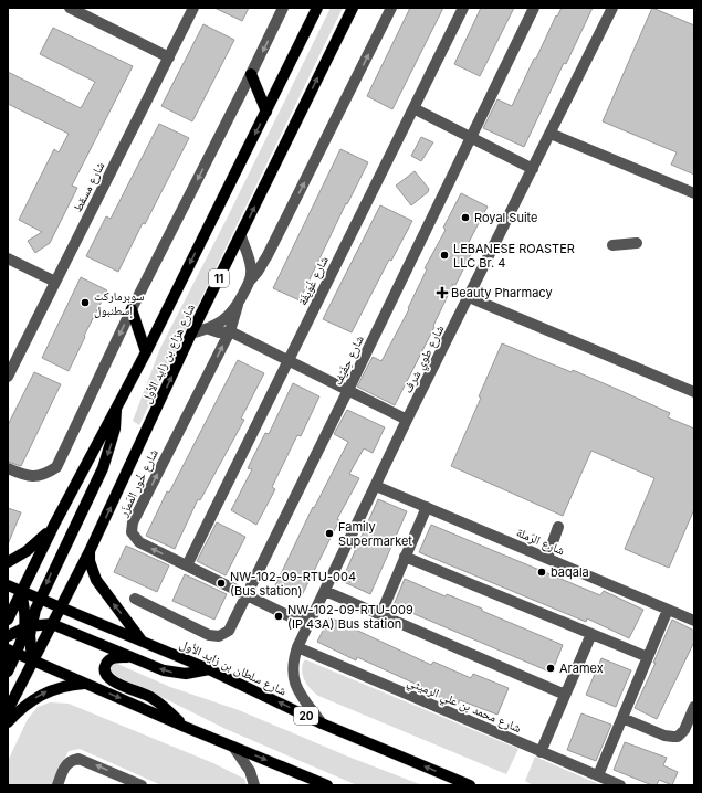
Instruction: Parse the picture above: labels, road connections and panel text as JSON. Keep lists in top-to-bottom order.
{
  "streets": {
    "main road": [
      "11",
      "شارع هزاع بن زايد الأول",
      "شارع سلطان بن زايد الأول",
      "20"
    ],
    "street": [
      "شارع مسقط",
      "شارع غُوَيفَة",
      "شارع طوي شرف",
      "شارع حِفَيّف",
      "شارع خُور المَمزَر",
      "شارع الرّملة",
      "شارع محمد بن علي الرميثي"
    ]
  },
  "crossings": [
    ["شارع غُوَيفَة", "شارع خُور المَمزَر"],
    ["شارع هزاع بن زايد الأول", "شارع سلطان بن زايد الأول"],
    ["شارع طوي شرف", "شارع خُور المَمزَر"],
    ["شارع طوي شرف", "شارع الرّملة"],
    ["شارع طوي شرف", "شارع سلطان بن زايد الأول"],
    ["شارع طوي شرف", "شارع محمد بن علي الرميثي"],
    ["شارع حِفَيّف", "شارع خُور المَمزَر"]
  ],
  "one_way": ["شارع خُور المَمزَر"],
  "places": {
    "other": [
      "Royal Suite",
      "LEBANESE ROASTER LLC Br. 4",
      "سوبرماركت إسطنبول",
      "Family Supermarket",
      "baqala",
      "NW-102-09-RTU-004 (Bus station)",
      "NW-102-09-RTU-009 (IP 43A) Bus station",
      "Aramex"
    ],
    "health": ["Beauty Pharmacy"]
  }
}
